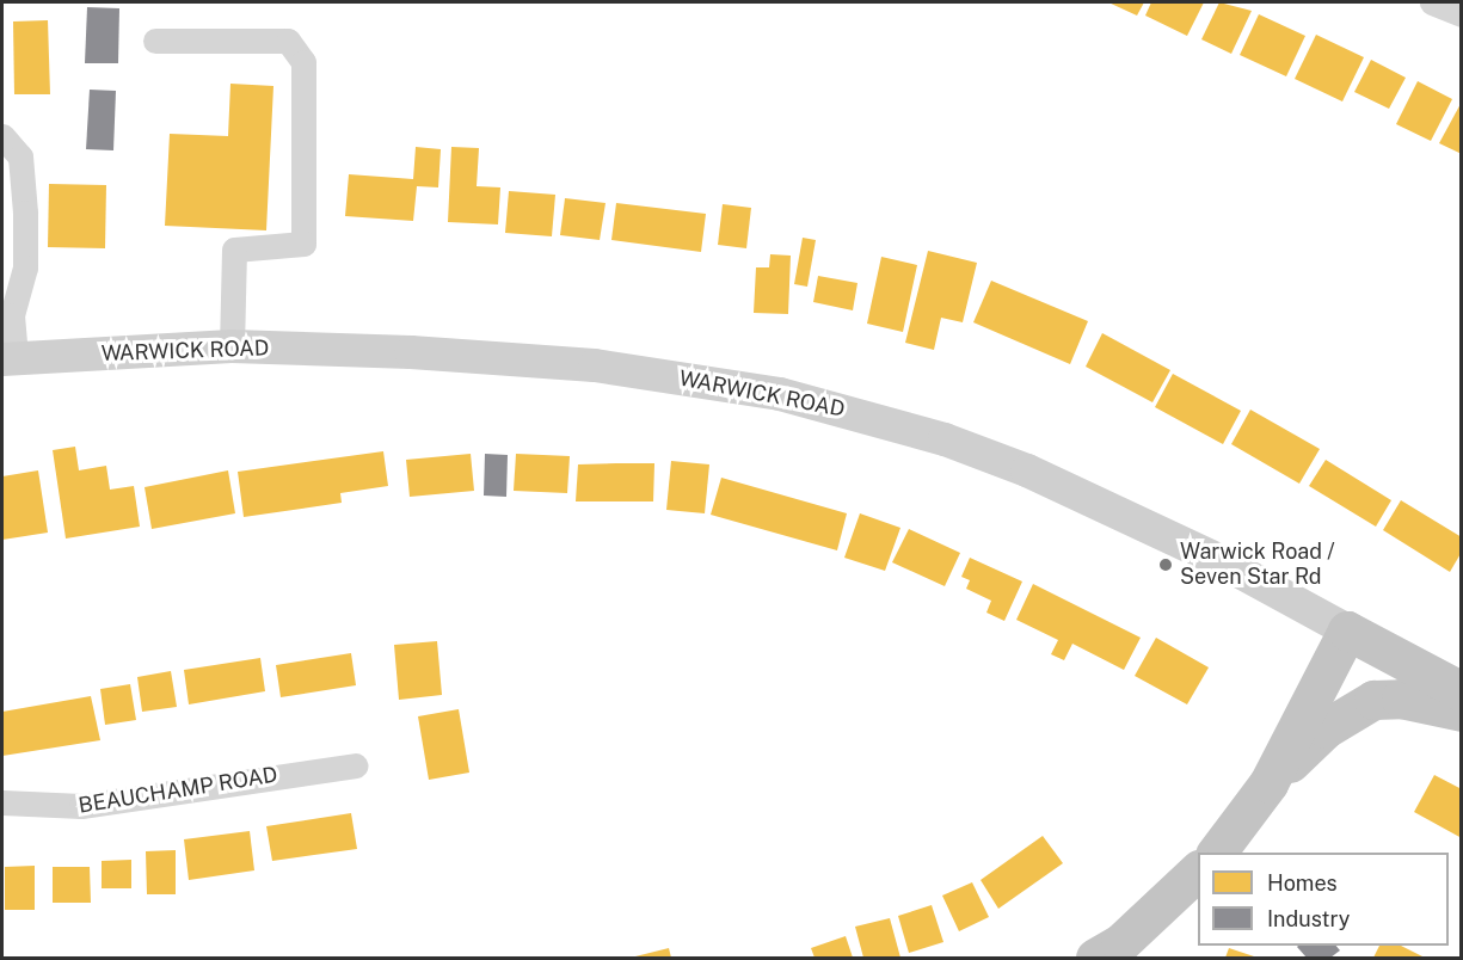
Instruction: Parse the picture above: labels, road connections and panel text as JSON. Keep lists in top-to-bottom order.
{
  "streets": {
    "highway": ["WARWICK ROAD"],
    "street": ["BEAUCHAMP ROAD"]
  },
  "places": ["Warwick Road / Seven Star Rd"],
  "legend": ["Homes", "Industry"]
}
